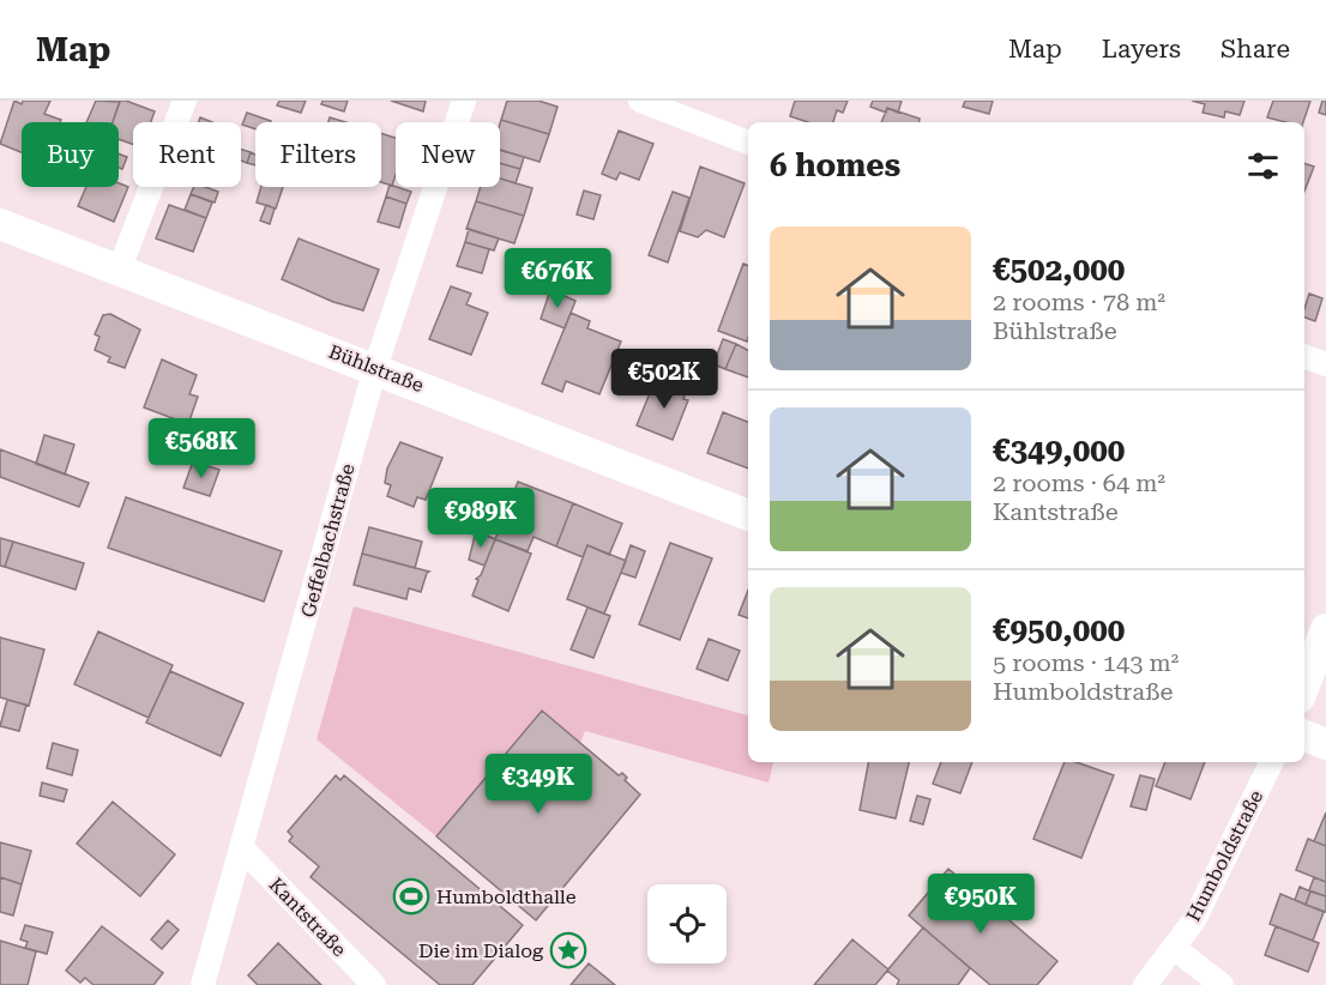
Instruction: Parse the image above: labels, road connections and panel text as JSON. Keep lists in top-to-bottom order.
{
  "streets": {
    "street": [
      "Bühlstraße",
      "Geffelbachstraße",
      "Humboldstraße",
      "Kantstraße"
    ]
  },
  "crossings": [
    ["Bühlstraße", "Geffelbachstraße"],
    ["Geffelbachstraße", "Kantstraße"]
  ],
  "places": {
    "sports": ["Humboldthalle"],
    "place": ["Die im Dialog"]
  },
  "page": {
    "header": "Map",
    "nav": ["Map", "Layers", "Share"],
    "chip": [
      "Buy",
      "Rent",
      "Filters",
      "New"
    ],
    "heading": "6 homes",
    "list": [
      {
        "name": "€502,000",
        "note": "2 rooms · 78 m² · Bühlstraße"
      },
      {
        "name": "€349,000",
        "note": "2 rooms · 64 m² · Kantstraße"
      },
      {
        "name": "€950,000",
        "note": "5 rooms · 143 m² · Humboldstraße"
      }
    ],
    "price": [
      "€676K",
      "€502K",
      "€568K",
      "€989K",
      "€349K",
      "€950K"
    ]
  }
}
